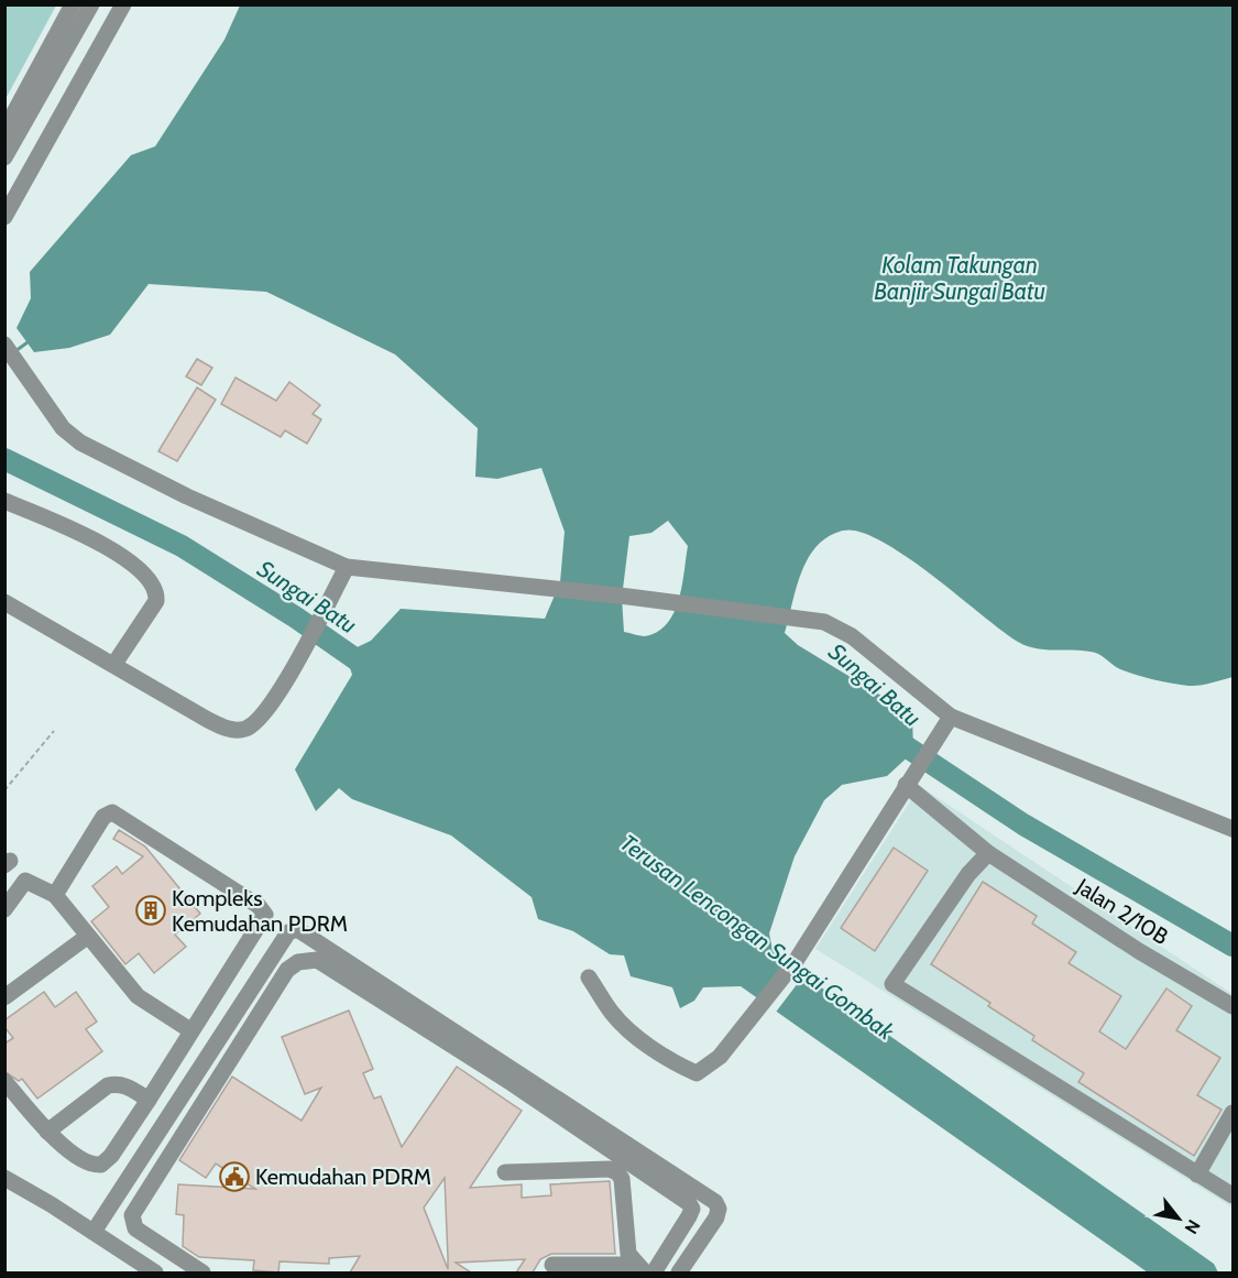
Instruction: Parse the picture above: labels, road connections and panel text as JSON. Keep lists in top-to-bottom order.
{
  "streets": {
    "street": ["Jalan 2/10B"]
  },
  "water": ["Kolam Takungan Banjir Sungai Batu", "Sungai Batu", "Terusan Lencongan Sungai Gombak"],
  "places": {
    "building": ["Kompleks Kemudahan PDRM"],
    "public building": ["Kemudahan PDRM"]
  },
  "north": "bottom right"
}
